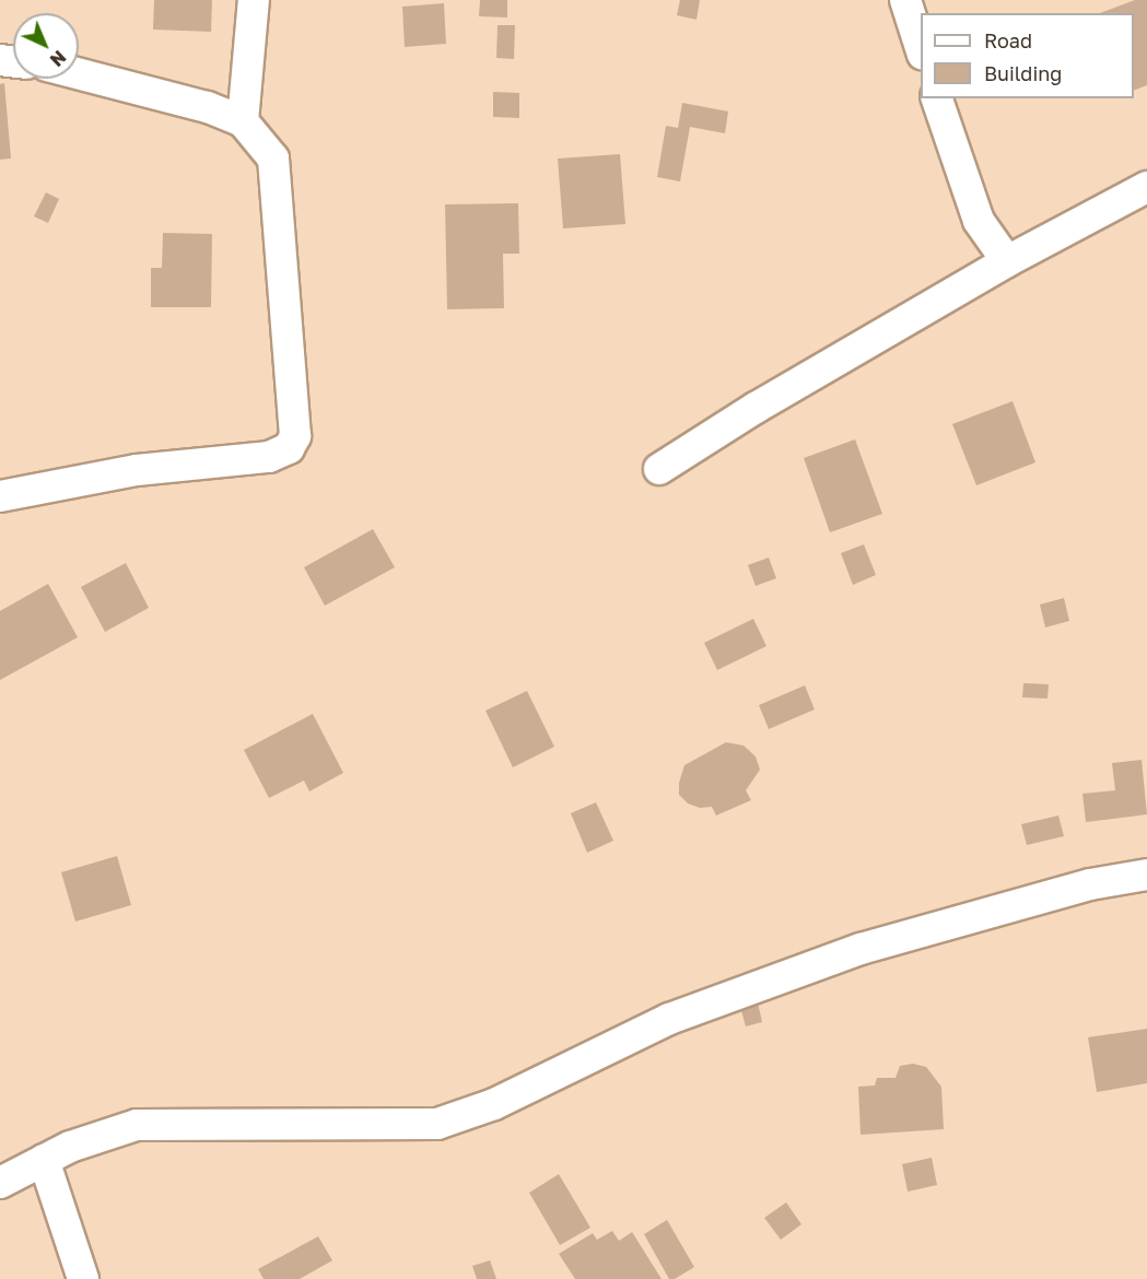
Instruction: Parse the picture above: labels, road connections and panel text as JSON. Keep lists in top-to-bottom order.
{
  "legend": ["Road", "Building"],
  "north": "bottom right"
}
